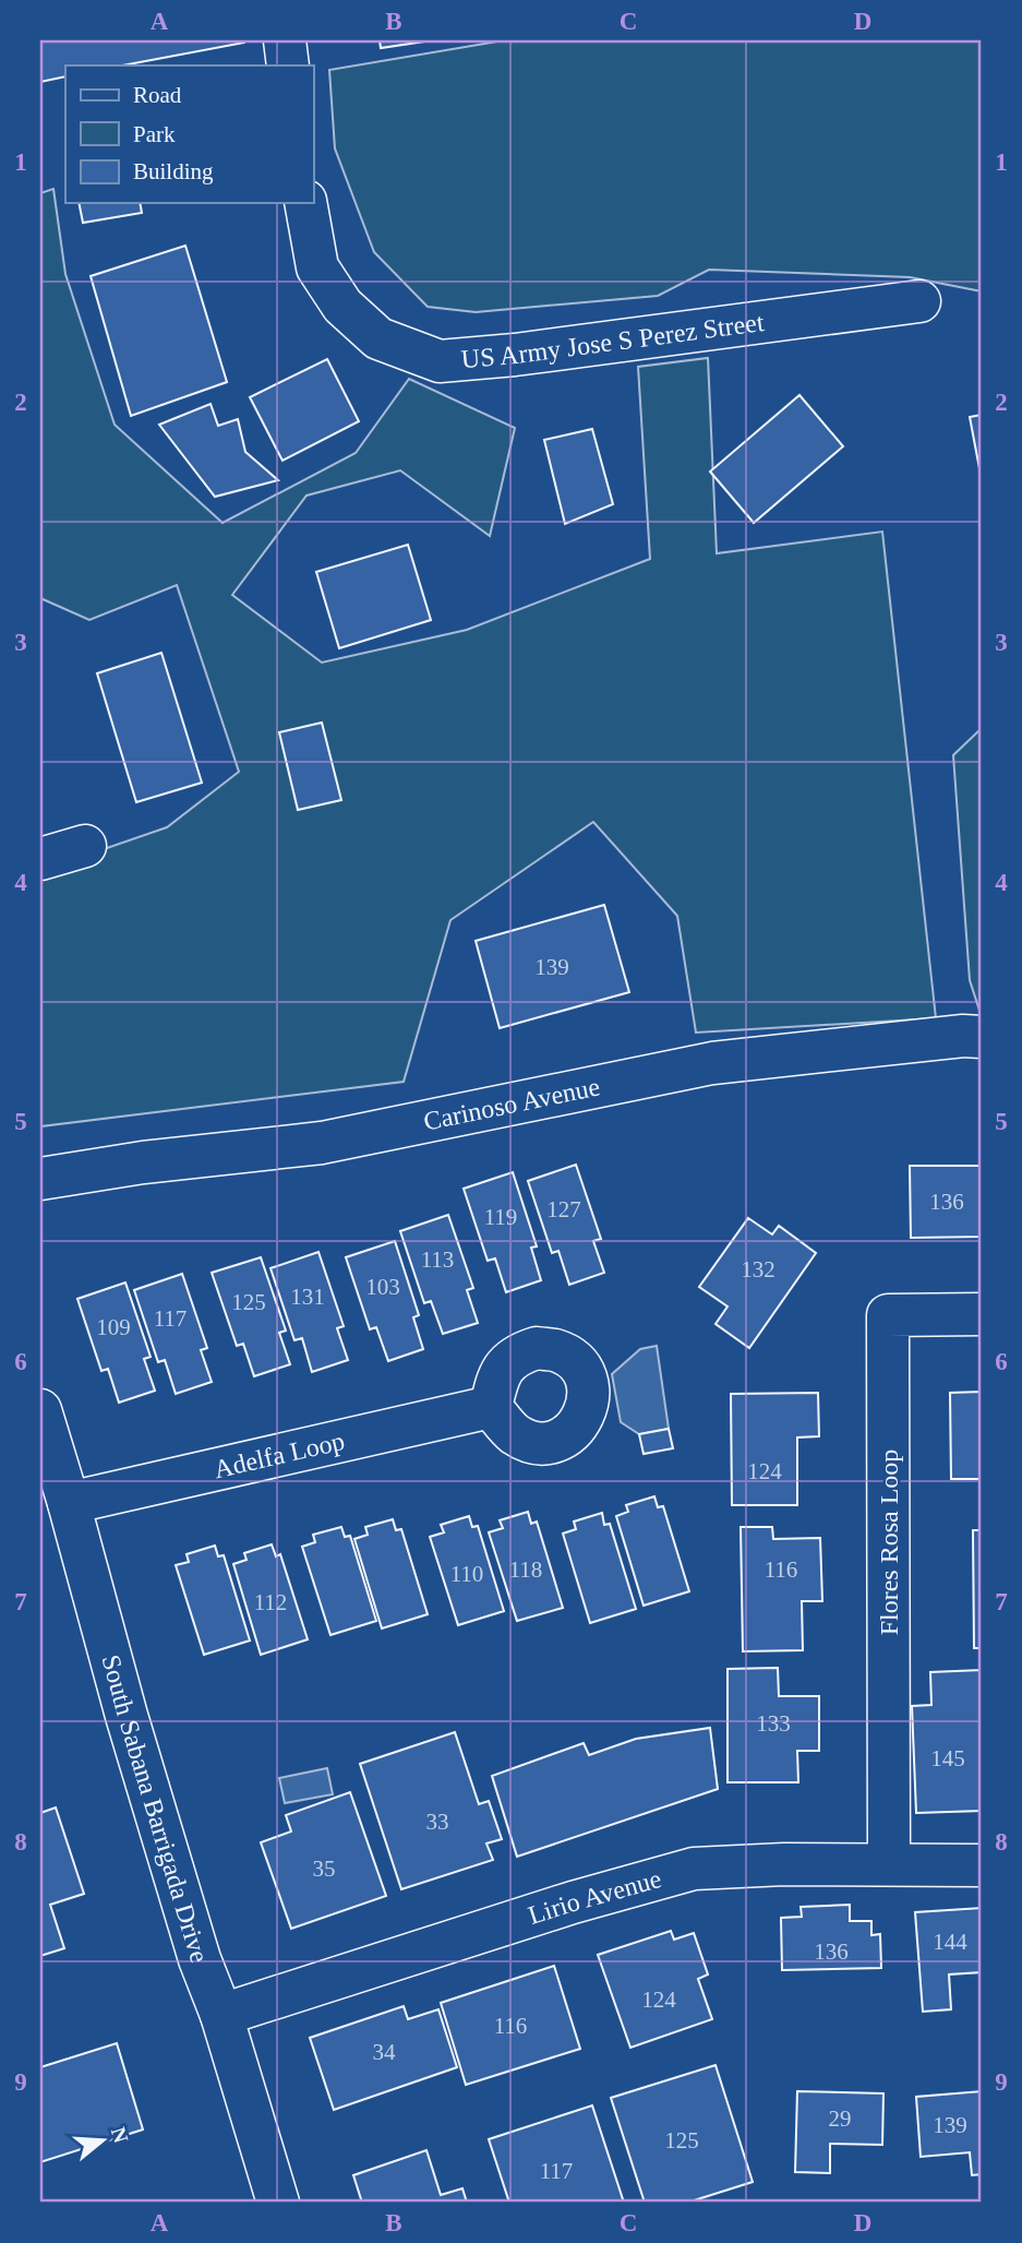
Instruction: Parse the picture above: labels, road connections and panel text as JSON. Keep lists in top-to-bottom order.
{
  "streets": {
    "street": [
      "US Army Jose S Perez Street",
      "Carinoso Avenue",
      "Adelfa Loop",
      "Flores Rosa Loop",
      "South Sabana Barrigada Drive",
      "Lirio Avenue"
    ]
  },
  "crossings": [
    ["Adelfa Loop", "South Sabana Barrigada Drive"],
    ["Flores Rosa Loop", "Lirio Avenue"],
    ["South Sabana Barrigada Drive", "Lirio Avenue"]
  ],
  "house_numbers": [
    "139",
    "136",
    "127",
    "119",
    "113",
    "132",
    "103",
    "131",
    "125",
    "117",
    "109",
    "124",
    "118",
    "116",
    "110",
    "112",
    "133",
    "145",
    "33",
    "35",
    "144",
    "136",
    "124",
    "116",
    "34",
    "29",
    "139",
    "125",
    "117"
  ],
  "legend": ["Road", "Park", "Building"],
  "north": "right",
  "grid": {
    "columns": [
      "A",
      "B",
      "C",
      "D"
    ],
    "rows": [
      "1",
      "2",
      "3",
      "4",
      "5",
      "6",
      "7",
      "8",
      "9"
    ]
  }
}
